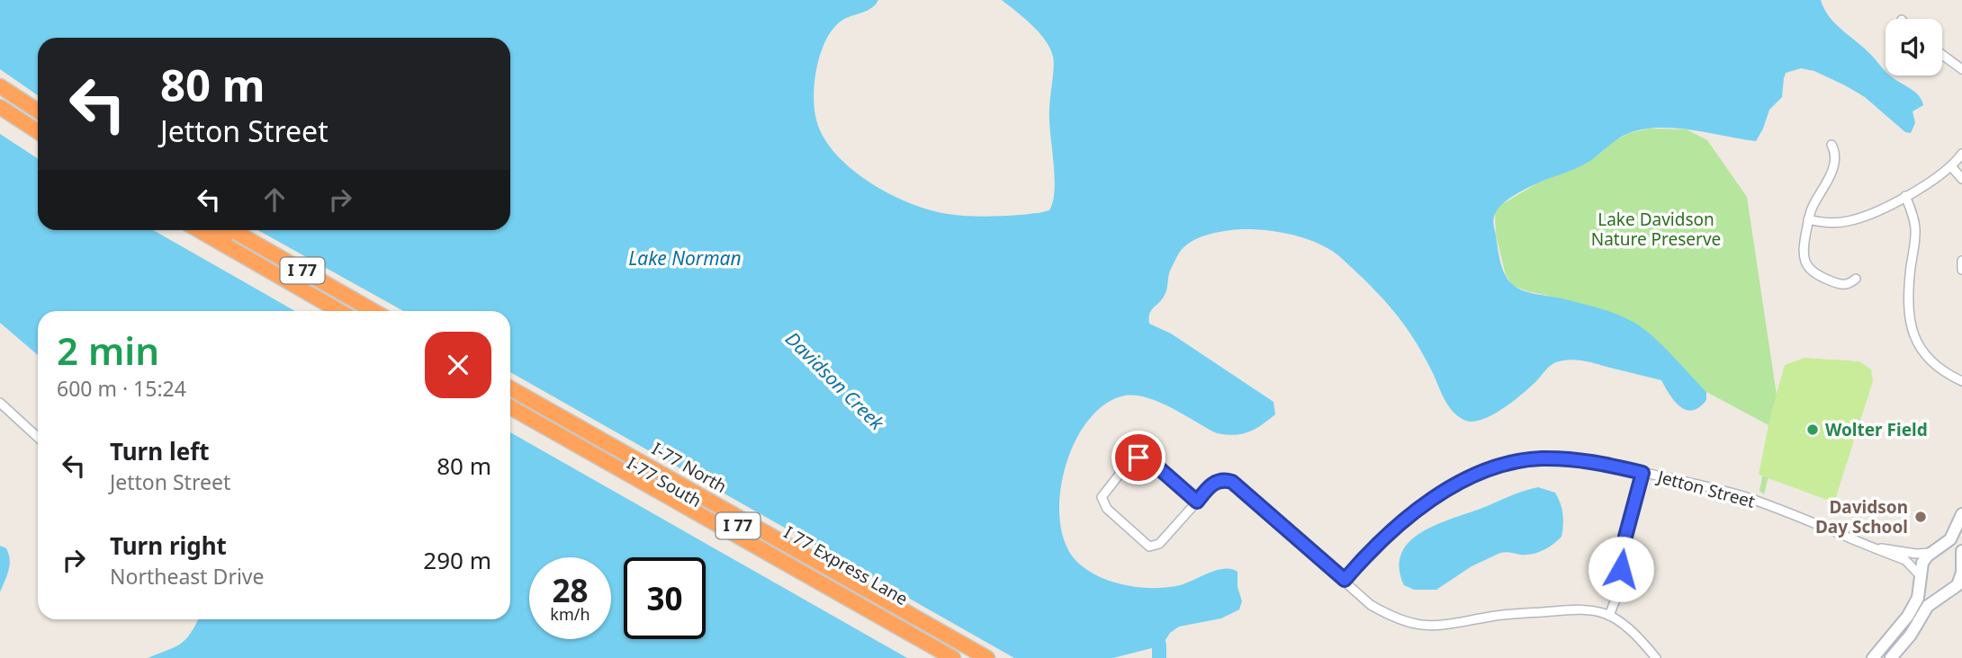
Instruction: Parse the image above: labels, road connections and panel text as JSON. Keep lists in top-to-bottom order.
{
  "streets": {
    "highway": [
      "I 77",
      "I-77 North",
      "I-77 South",
      "I 77 Express Lane"
    ],
    "street": ["Jetton Street"]
  },
  "water": ["Lake Norman", "Davidson Creek"],
  "parks": ["Lake Davidson Nature Preserve"],
  "places": ["Wolter Field", "Davidson Day School"],
  "page": {
    "turn": ["80 m", "Jetton Street"],
    "heading": ["2 min", "600 m · 15:24"],
    "list": [
      {
        "name": "Turn left",
        "note": "Jetton Street",
        "value": "80 m"
      },
      {
        "name": "Turn right",
        "note": "Northeast Drive",
        "value": "290 m"
      }
    ],
    "speed": "28 km/h",
    "limit": "30"
  }
}
